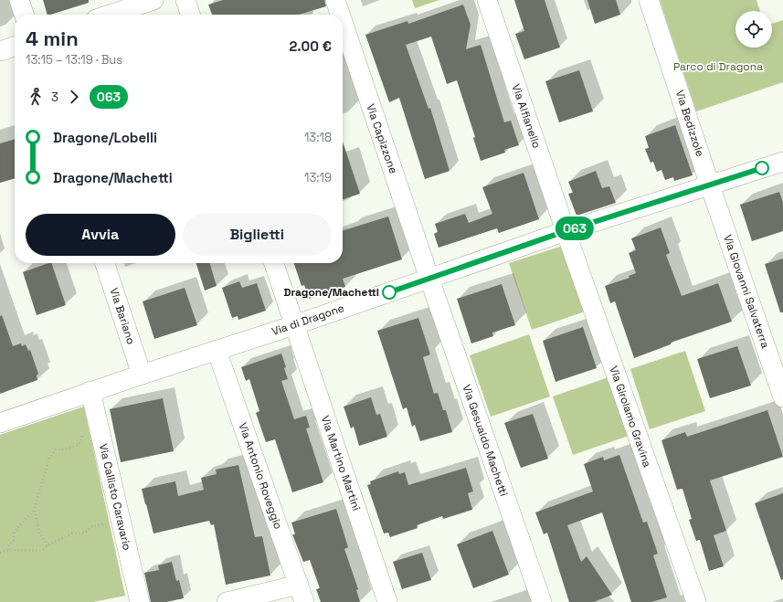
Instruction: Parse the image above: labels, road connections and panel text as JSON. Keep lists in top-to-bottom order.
{
  "streets": {
    "street": [
      "Via Alfianello",
      "Via Bedizzole",
      "Via Capizzone",
      "Via Giovanni Salvaterra",
      "Via Bariano",
      "Via di Dragone",
      "Via Girolamo Gravina",
      "Via Gesualdo Machetti",
      "Via Martino Martini",
      "Via Antonio Roveggio",
      "Via Callisto Caravario"
    ]
  },
  "crossings": [
    ["Via Alfianello", "Via di Dragone"],
    ["Via Alfianello", "Via Girolamo Gravina"],
    ["Via Bedizzole", "Via Giovanni Salvaterra"],
    ["Via Bedizzole", "Via di Dragone"],
    ["Via Capizzone", "Via di Dragone"],
    ["Via Capizzone", "Via Gesualdo Machetti"],
    ["Via Giovanni Salvaterra", "Via di Dragone"],
    ["Via Bariano", "Via di Dragone"],
    ["Via di Dragone", "Via Girolamo Gravina"],
    ["Via di Dragone", "Via Gesualdo Machetti"],
    ["Via di Dragone", "Via Martino Martini"],
    ["Via di Dragone", "Via Antonio Roveggio"],
    ["Via di Dragone", "Via Callisto Caravario"]
  ],
  "parks": ["Parco di Dragona"],
  "places": ["Dragone/Machetti"],
  "lines": ["bus line 063"],
  "page": {
    "on_map": "063",
    "heading": ["4 min", "13:15 – 13:19 · Bus", "2.00 €"],
    "legs": ["3", "063"],
    "list": [
      {
        "name": "Dragone/Lobelli",
        "value": "13:18"
      },
      {
        "name": "Dragone/Machetti",
        "value": "13:19"
      }
    ],
    "buttons": ["Avvia", "Biglietti"]
  }
}
